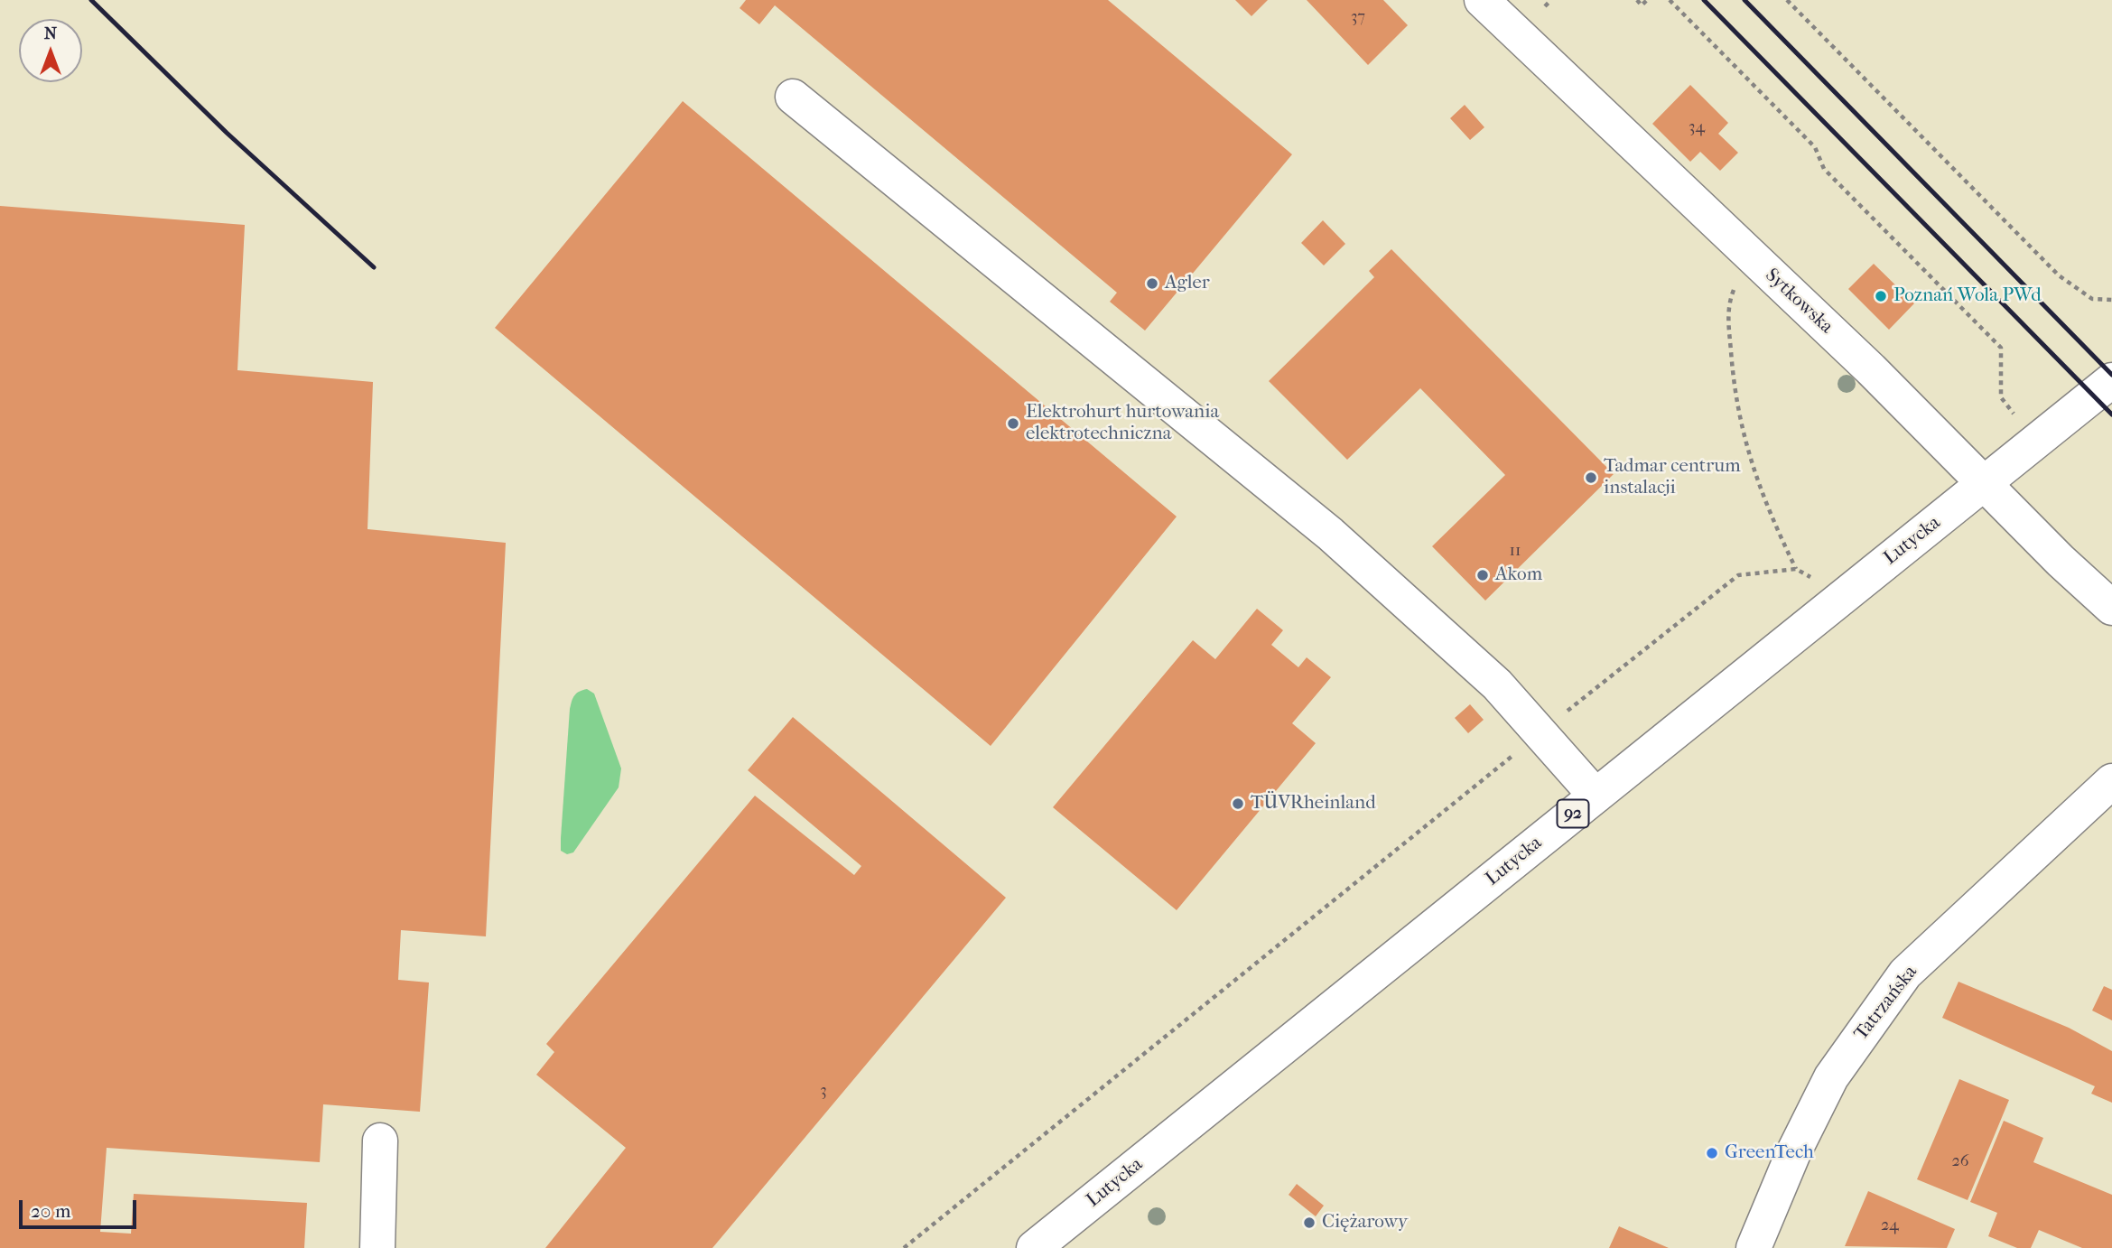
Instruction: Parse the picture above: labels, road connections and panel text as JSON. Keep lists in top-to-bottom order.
{
  "streets": {
    "street": [
      "Sytkowska",
      "Lutycka",
      "92",
      "Tatrzańska"
    ]
  },
  "crossings": [
    ["Sytkowska", "Lutycka"]
  ],
  "places": [
    "Agler",
    "Poznań Wola PWd",
    "Elektrohurt hurtowania elektrotechniczna",
    "Tadmar centrum instalacji",
    "Akom",
    "TÜVRheinland",
    "GreenTech",
    "Ciężarowy"
  ],
  "house_numbers": [
    "37",
    "34",
    "11",
    "3",
    "26",
    "24"
  ],
  "scale_bar": "20 m",
  "north": "top"
}
